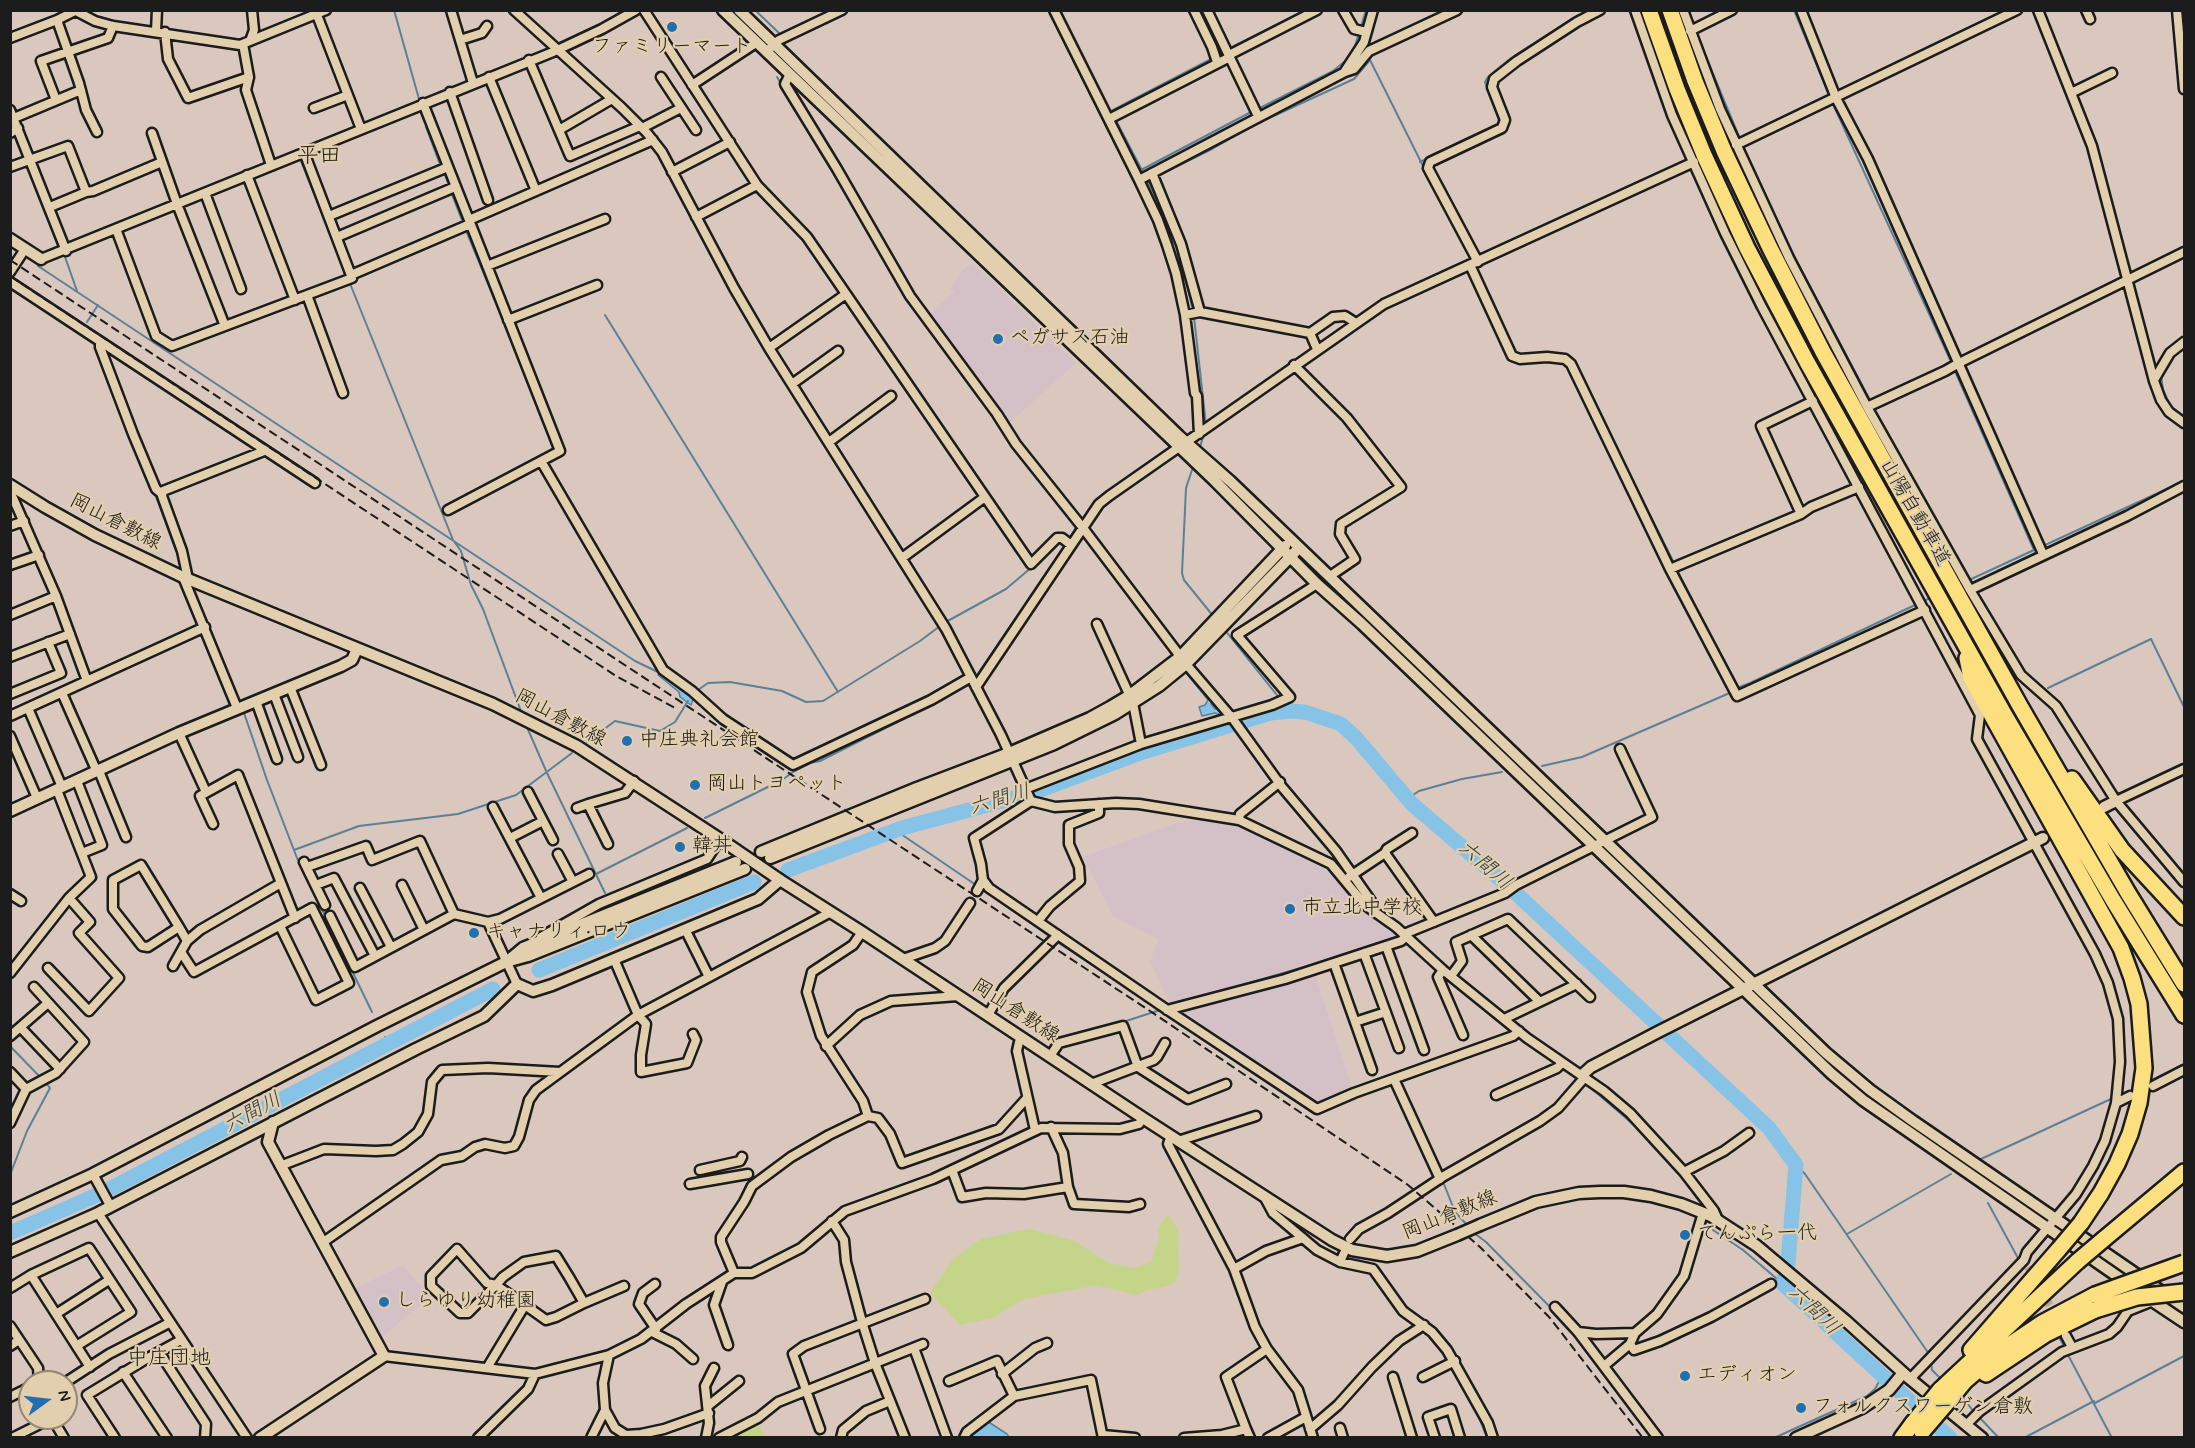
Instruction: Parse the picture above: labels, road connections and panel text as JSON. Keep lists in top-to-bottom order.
{
  "streets": {
    "highway": ["山陽自動車道"],
    "street": ["岡山倉敷線"]
  },
  "districts": ["平田", "中庄団地"],
  "water": ["六間川"],
  "places": [
    "ファミリーマート",
    "ペガサス石油",
    "中庄典礼会館",
    "岡山トヨペット",
    "韓丼",
    "市立北中学校",
    "キャナリィ·ロウ",
    "てんぷら一代",
    "しらゆり幼稚園",
    "エディオン",
    "フォルクスワーゲン倉敷"
  ],
  "north": "right"
}
